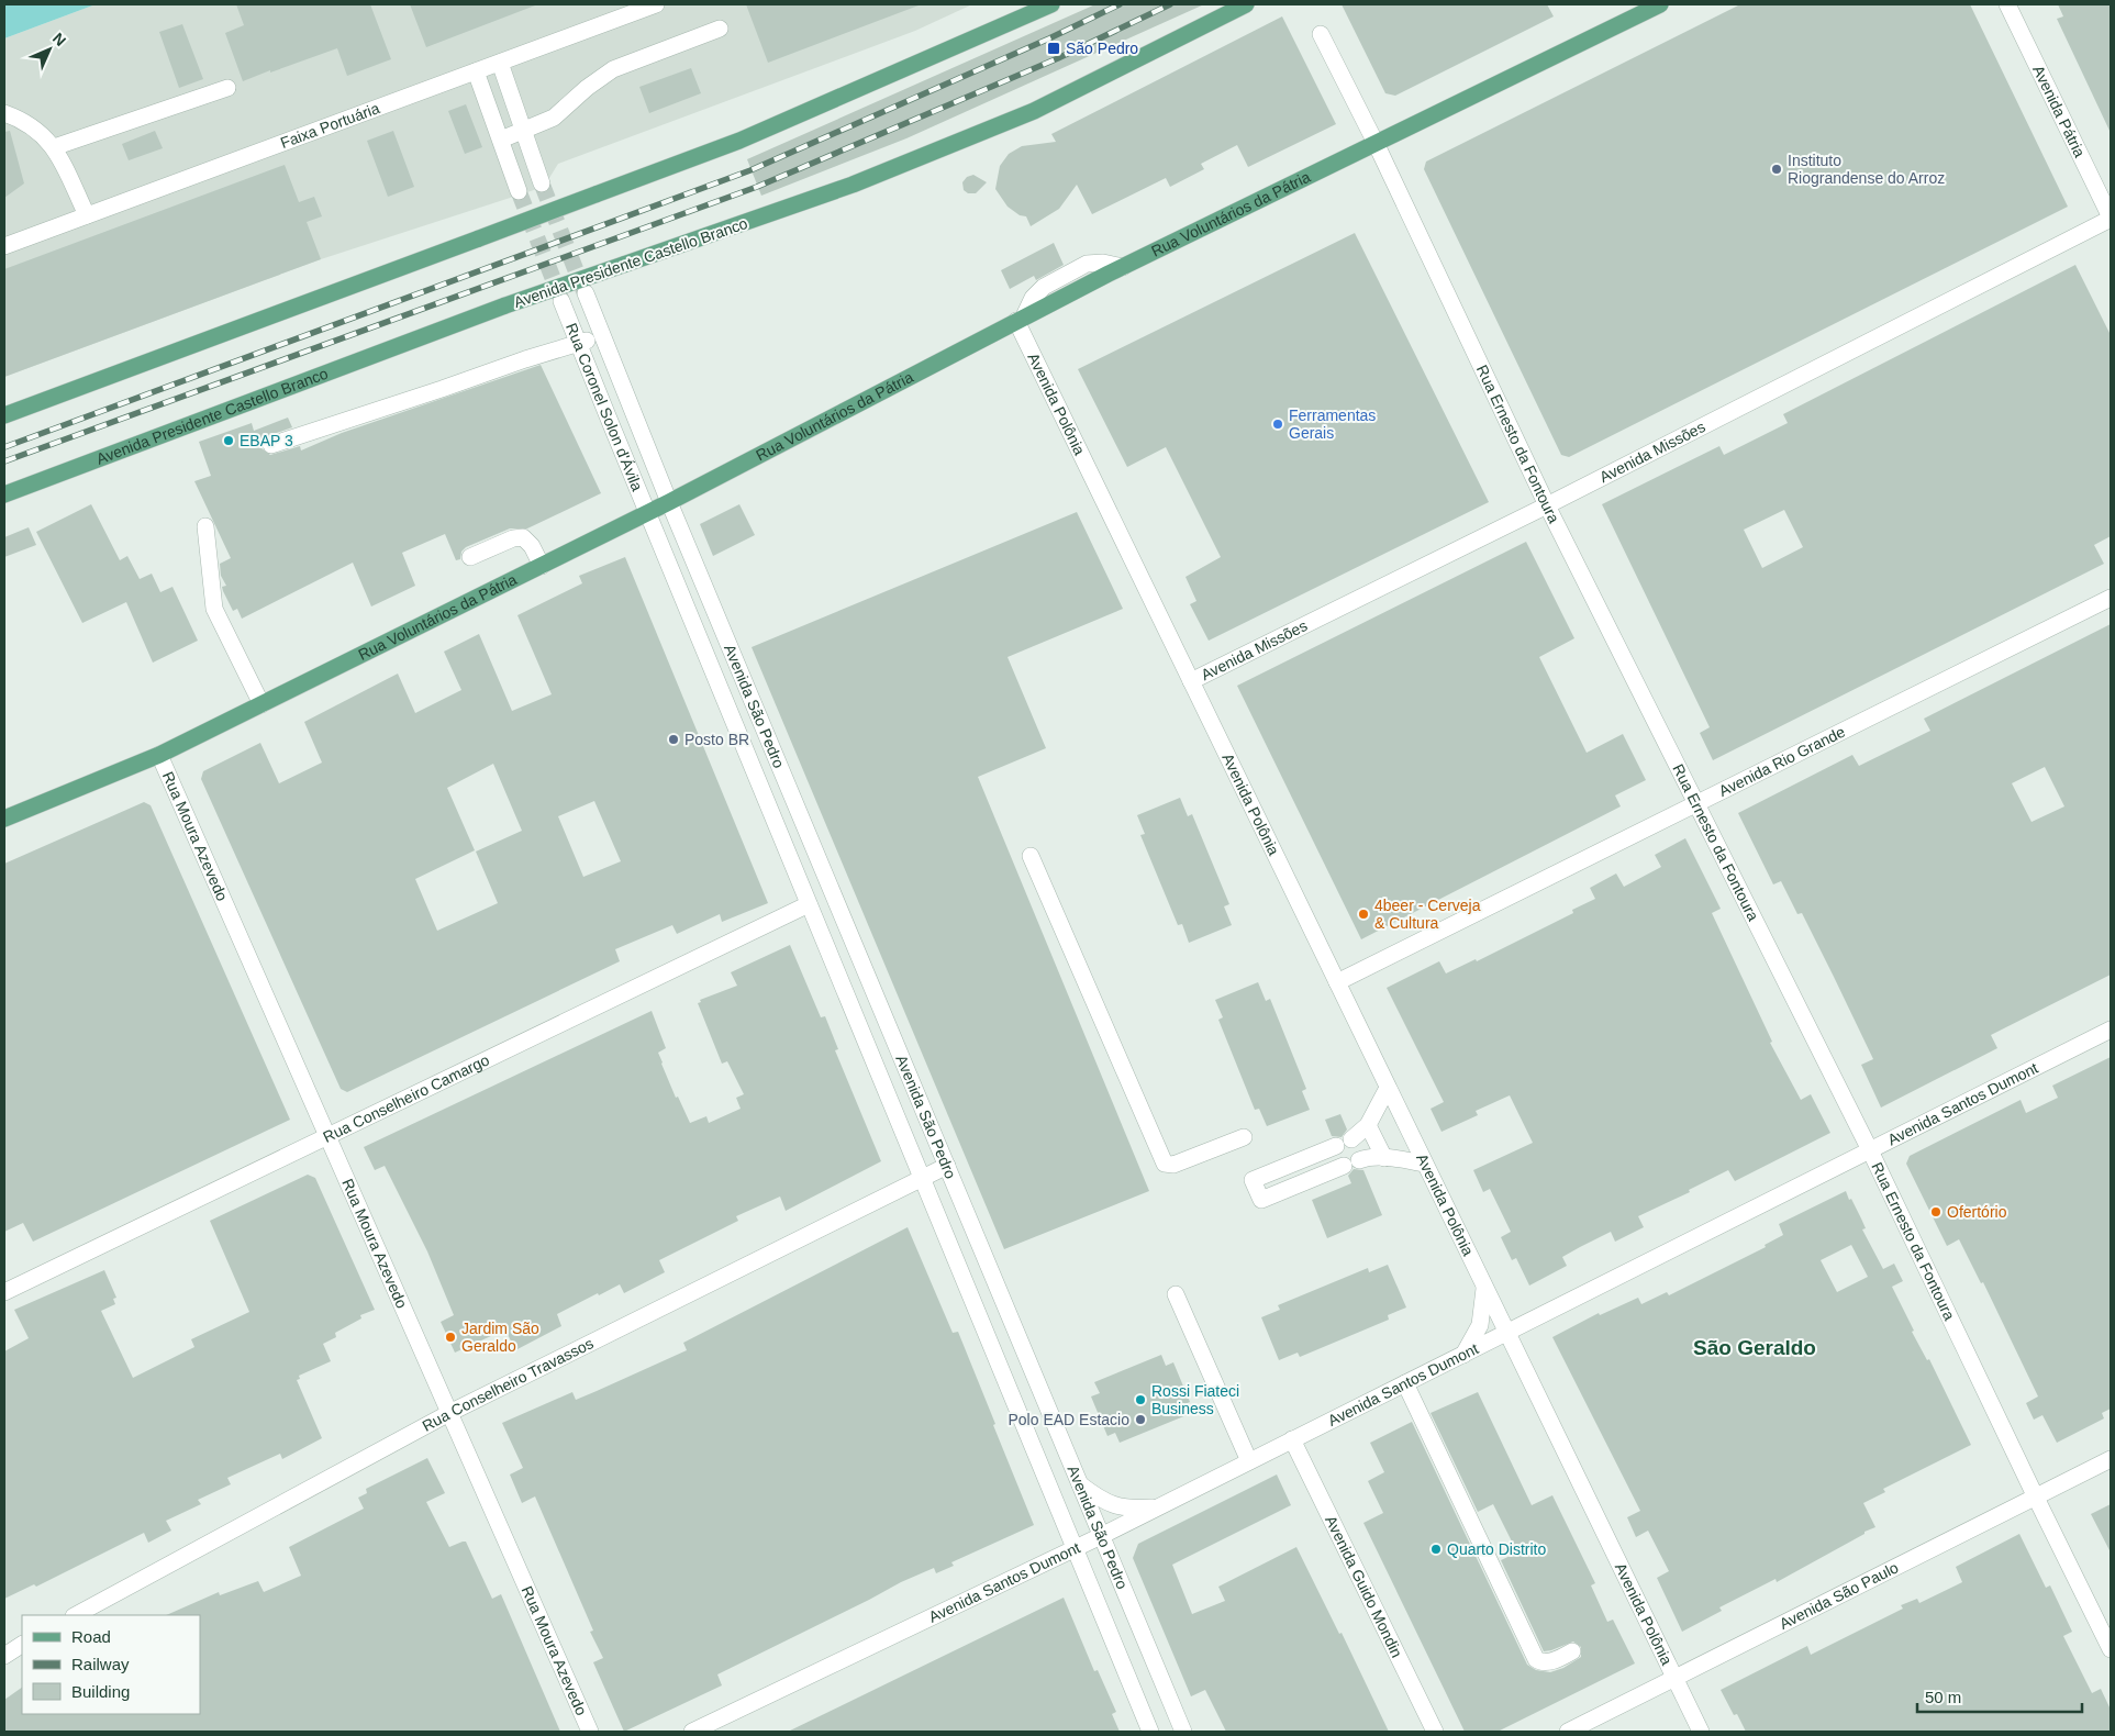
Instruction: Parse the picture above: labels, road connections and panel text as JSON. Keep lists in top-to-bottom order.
{
  "streets": {
    "main road": ["Rua Voluntários da Pátria", "Avenida Presidente Castello Branco"],
    "street": [
      "Avenida Pátria",
      "Faixa Portuária",
      "Avenida Polônia",
      "Rua Coronel Solon d'Ávila",
      "Rua Ernesto da Fontoura",
      "Avenida Missões",
      "Avenida São Pedro",
      "Avenida Rio Grande",
      "Rua Moura Azevedo",
      "Rua Conselheiro Camargo",
      "Avenida Santos Dumont",
      "Rua Conselheiro Travassos",
      "Avenida Guido Mondin",
      "Avenida São Paulo"
    ]
  },
  "crossings": [
    ["Avenida Pátria", "Avenida Missões"],
    ["Rua Voluntários da Pátria", "Avenida Polônia"],
    ["Rua Voluntários da Pátria", "Rua Coronel Solon d'Ávila"],
    ["Rua Voluntários da Pátria", "Rua Ernesto da Fontoura"],
    ["Rua Voluntários da Pátria", "Avenida São Pedro"],
    ["Rua Voluntários da Pátria", "Rua Moura Azevedo"],
    ["Avenida Polônia", "Avenida Missões"],
    ["Avenida Polônia", "Avenida Rio Grande"],
    ["Avenida Polônia", "Avenida Santos Dumont"],
    ["Avenida Polônia", "Avenida São Paulo"],
    ["Rua Coronel Solon d'Ávila", "Avenida São Pedro"],
    ["Rua Ernesto da Fontoura", "Avenida Missões"],
    ["Rua Ernesto da Fontoura", "Avenida Rio Grande"],
    ["Rua Ernesto da Fontoura", "Avenida Santos Dumont"],
    ["Rua Ernesto da Fontoura", "Avenida São Paulo"],
    ["Avenida São Pedro", "Rua Conselheiro Camargo"],
    ["Avenida São Pedro", "Avenida Santos Dumont"],
    ["Avenida São Pedro", "Rua Conselheiro Travassos"],
    ["Rua Moura Azevedo", "Rua Conselheiro Camargo"],
    ["Rua Moura Azevedo", "Rua Conselheiro Travassos"],
    ["Avenida Santos Dumont", "Avenida Guido Mondin"]
  ],
  "districts": ["São Geraldo"],
  "places": {
    "transit": ["São Pedro"],
    "other": [
      "Instituto Riograndense do Arroz",
      "Ferramentas Gerais",
      "EBAP 3",
      "Posto BR",
      "4beer - Cerveja & Cultura",
      "Ofertório",
      "Jardim São Geraldo",
      "Rossi Fiateci Business",
      "Polo EAD Estacio",
      "Quarto Distrito"
    ]
  },
  "legend": ["Road", "Railway", "Building"],
  "scale_bar": "50 m",
  "north": "top right"
}
